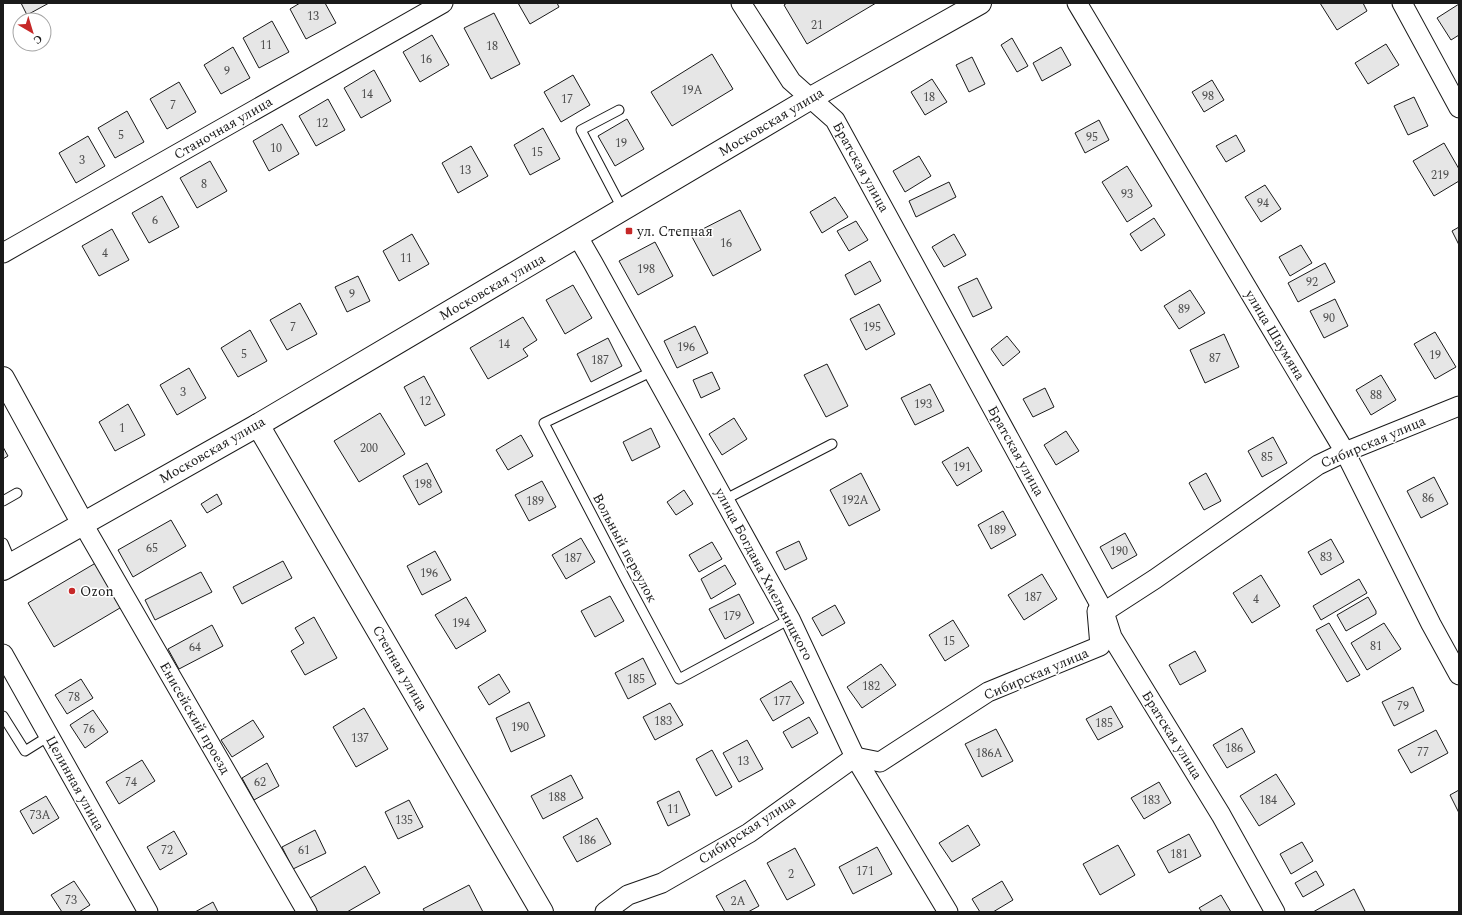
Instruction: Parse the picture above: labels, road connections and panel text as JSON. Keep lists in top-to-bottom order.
{
  "streets": {
    "street": [
      "Московская улица",
      "Станочная улица",
      "Братская улица",
      "улица Шаумяна",
      "Сибирская улица",
      "улица Богдана Хмельницкого",
      "Степная улица",
      "Енисейский проезд",
      "Целинная улица"
    ],
    "lane": ["Вольный переулок"]
  },
  "crossings": [
    ["Московская улица", "Братская улица"],
    ["Московская улица", "улица Богдана Хмельницкого"],
    ["Московская улица", "Степная улица"],
    ["Московская улица", "Енисейский проезд"],
    ["Братская улица", "Сибирская улица"],
    ["улица Шаумяна", "Сибирская улица"],
    ["Сибирская улица", "улица Богдана Хмельницкого"],
    ["Вольный переулок", "улица Богдана Хмельницкого"]
  ],
  "places": {
    "transit": ["ул. Степная"],
    "other": ["Ozon"]
  },
  "house_numbers": [
    "13",
    "21",
    "11",
    "18",
    "16",
    "9",
    "19А",
    "14",
    "98",
    "18",
    "17",
    "7",
    "12",
    "5",
    "95",
    "19",
    "10",
    "15",
    "3",
    "13",
    "219",
    "8",
    "93",
    "94",
    "6",
    "16",
    "4",
    "11",
    "198",
    "92",
    "9",
    "89",
    "90",
    "7",
    "195",
    "14",
    "196",
    "5",
    "19",
    "87",
    "187",
    "3",
    "88",
    "12",
    "193",
    "1",
    "200",
    "85",
    "191",
    "198",
    "86",
    "192А",
    "189",
    "189",
    "65",
    "190",
    "83",
    "187",
    "196",
    "187",
    "4",
    "179",
    "194",
    "15",
    "81",
    "64",
    "185",
    "182",
    "78",
    "177",
    "79",
    "183",
    "185",
    "190",
    "76",
    "137",
    "186",
    "77",
    "186А",
    "13",
    "74",
    "62",
    "188",
    "183",
    "184",
    "11",
    "73А",
    "135",
    "186",
    "72",
    "61",
    "181",
    "171",
    "2",
    "73",
    "2А"
  ],
  "north": "bottom right"
}
